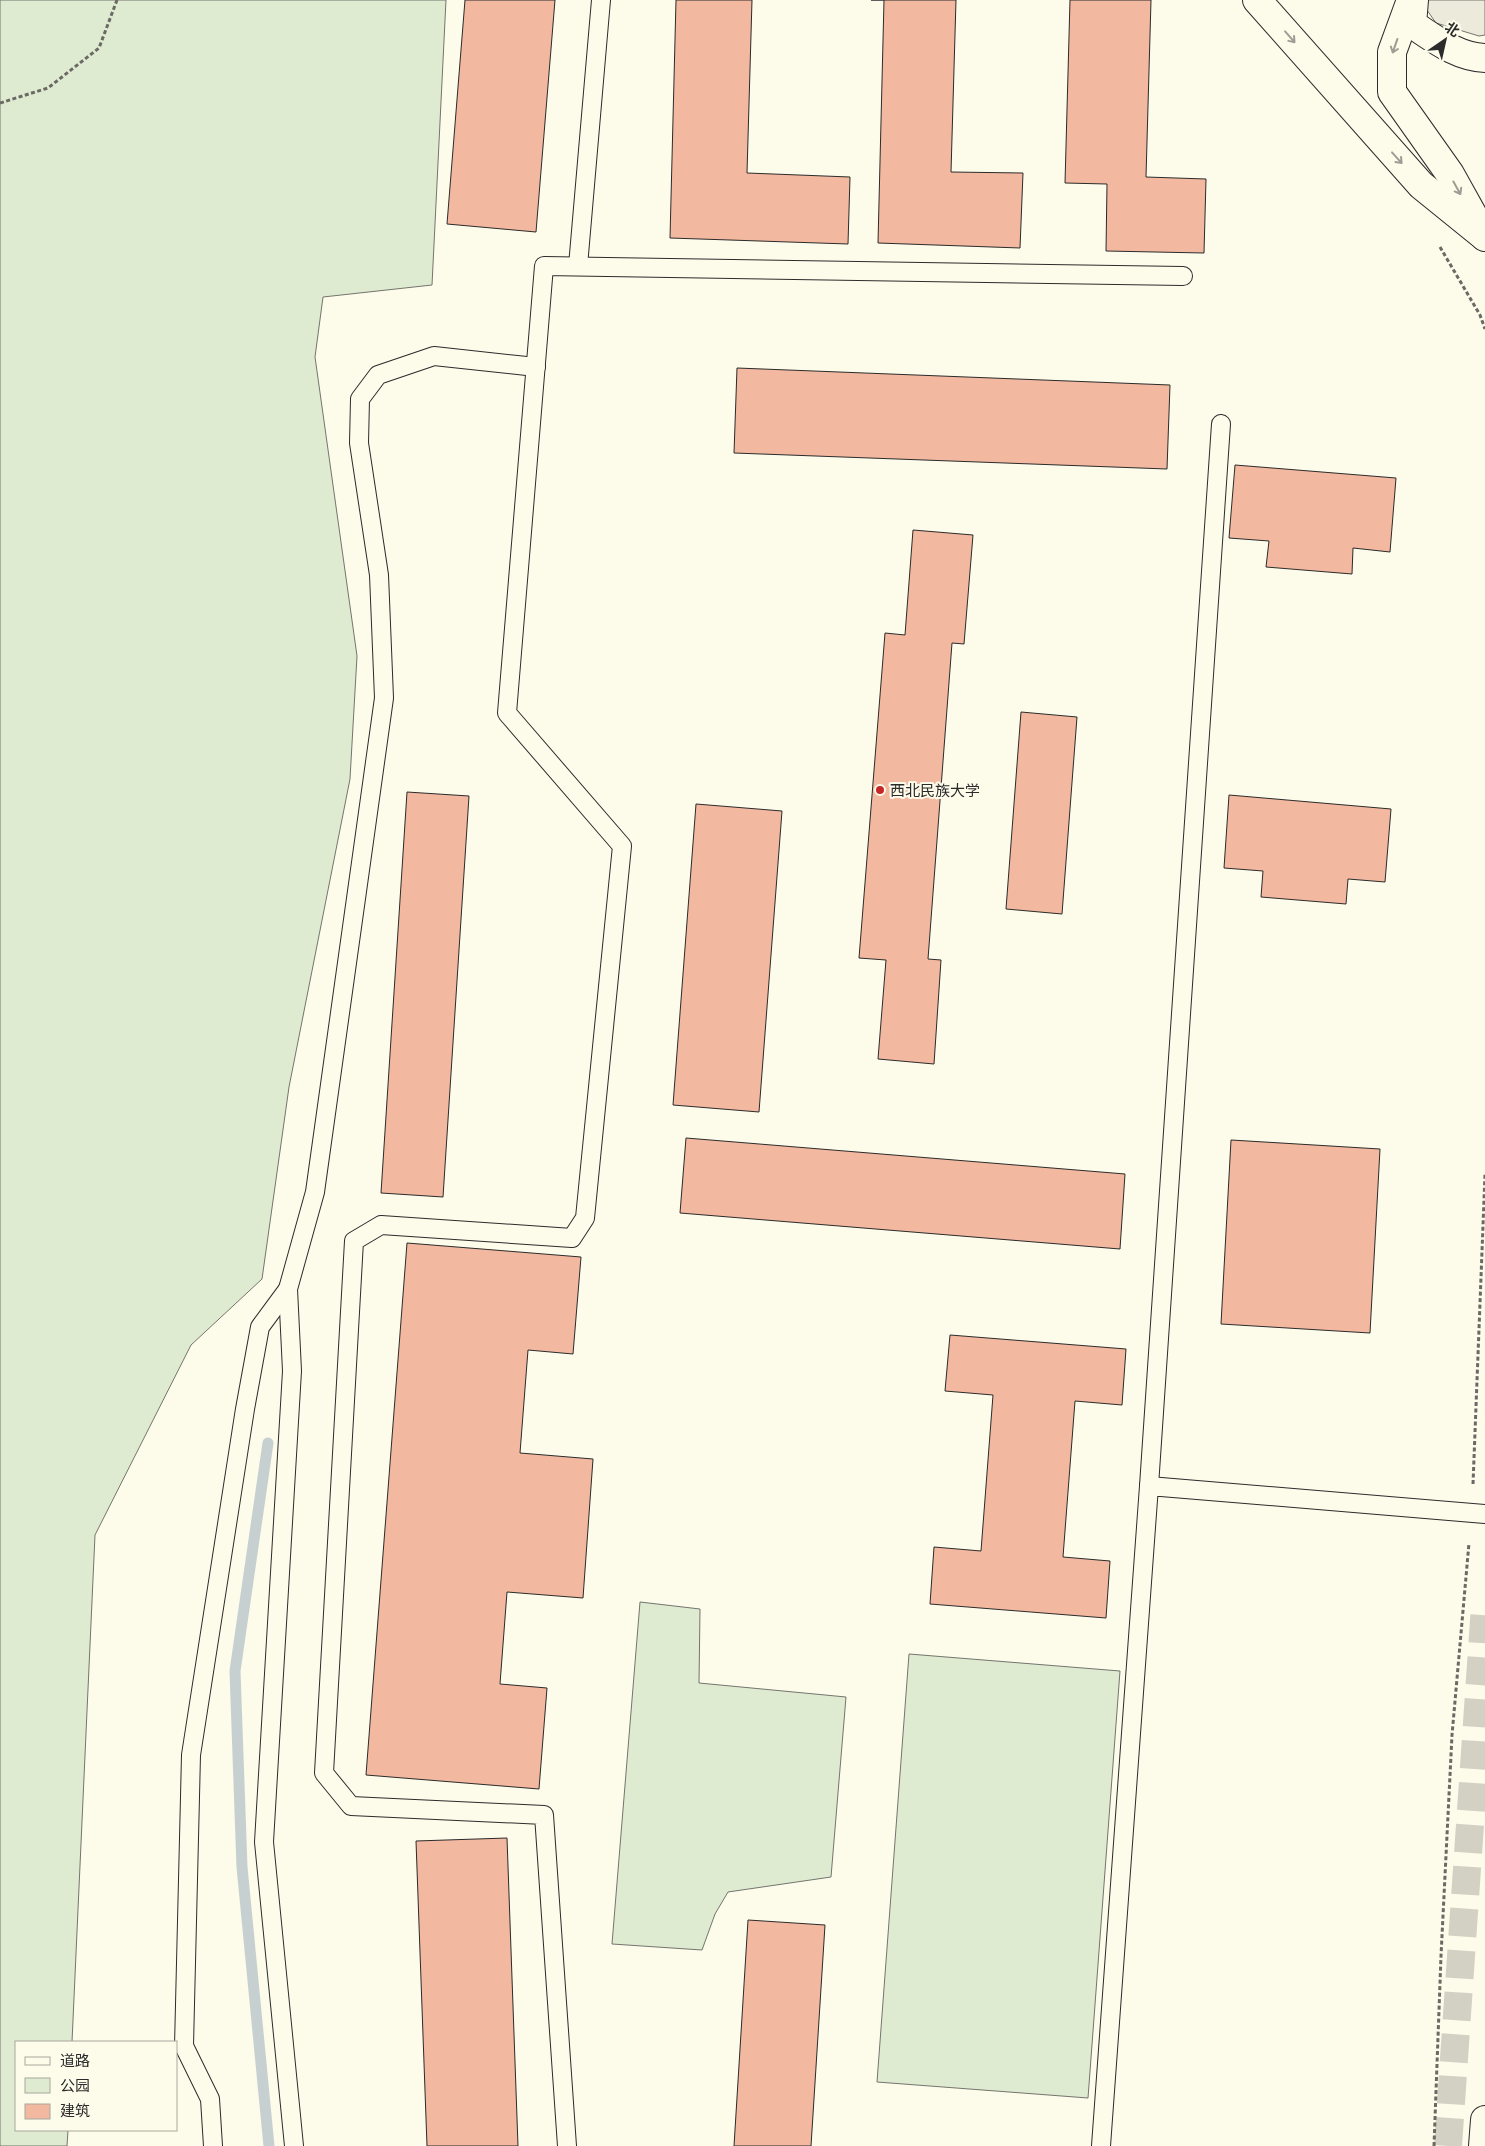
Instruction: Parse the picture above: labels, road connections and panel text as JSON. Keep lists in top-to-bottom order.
{
  "places": ["西北民族大学"],
  "legend": ["道路", "公园", "建筑"],
  "north": "top right"
}
